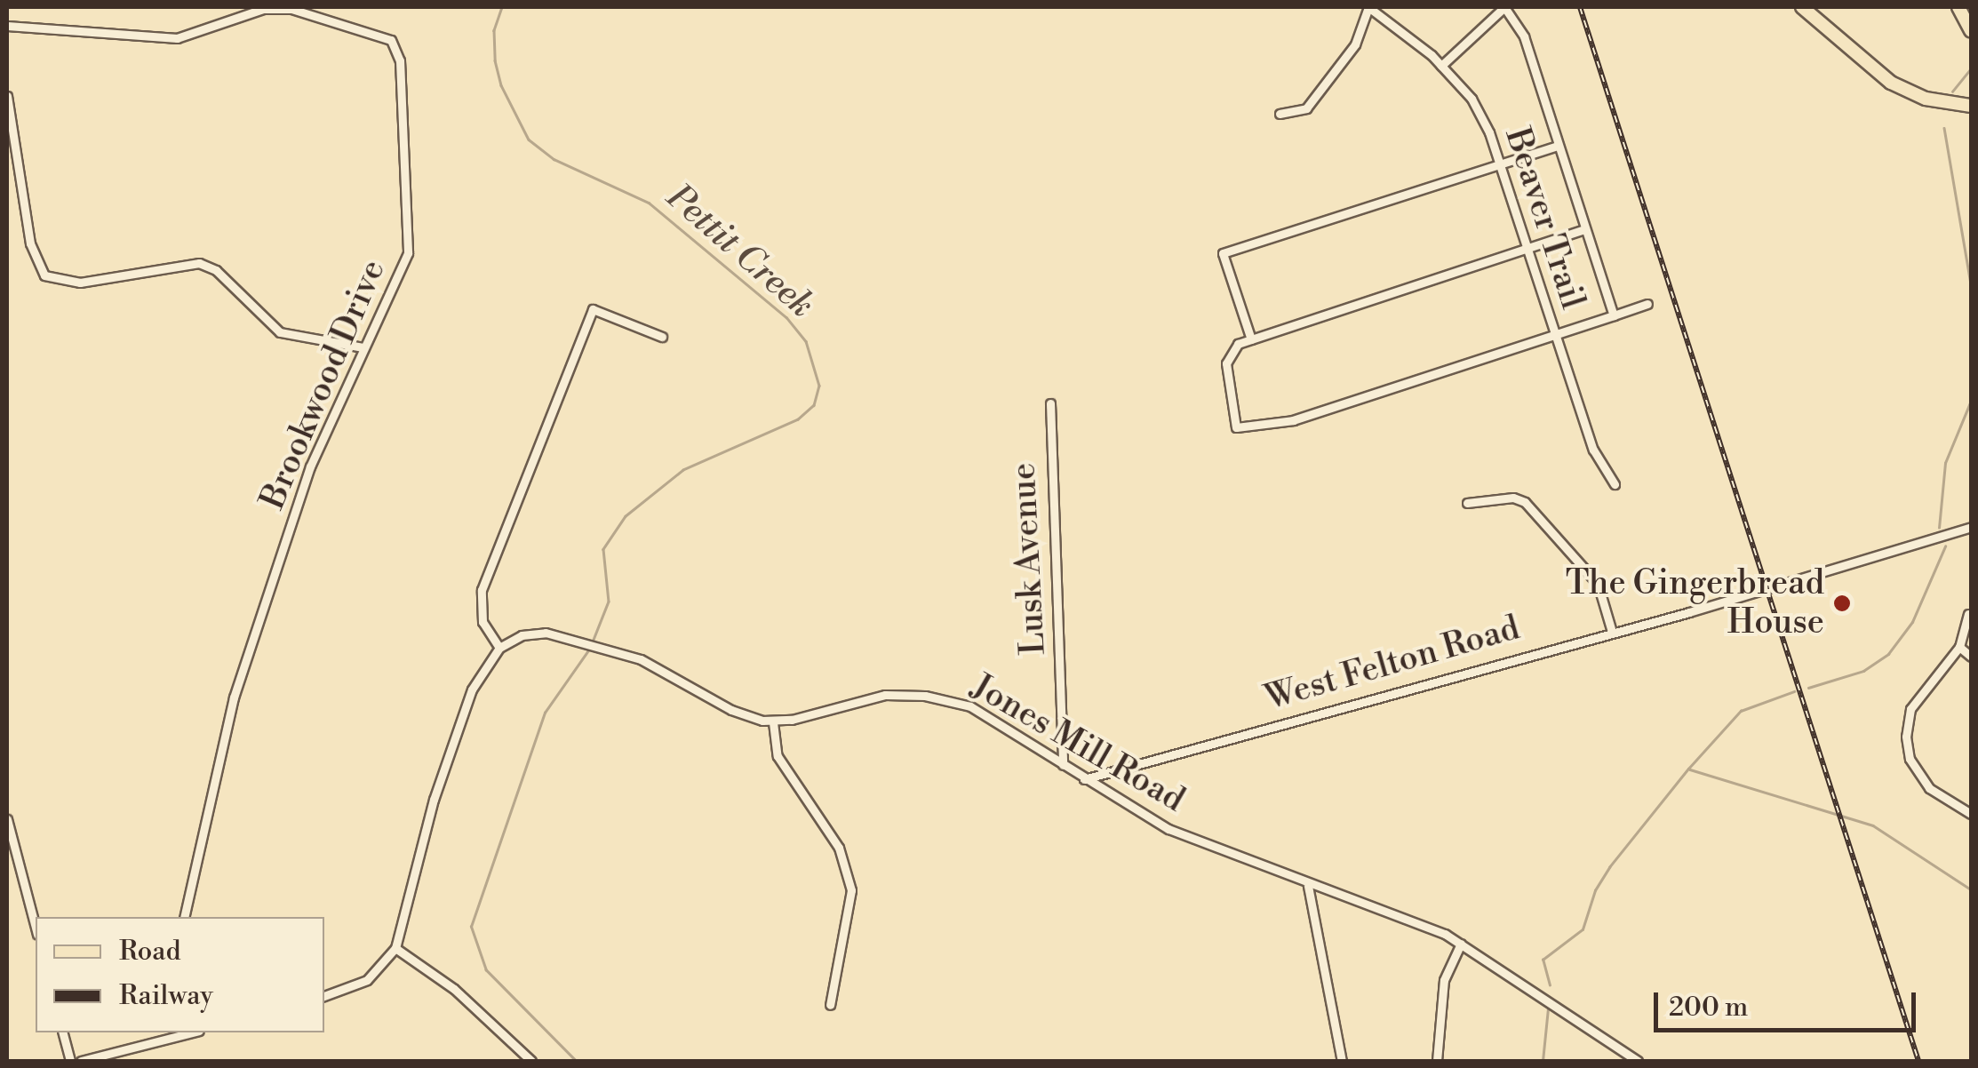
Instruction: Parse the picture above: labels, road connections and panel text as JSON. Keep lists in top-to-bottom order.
{
  "streets": {
    "street": [
      "Beaver Trail",
      "Brookwood Drive",
      "Lusk Avenue",
      "West Felton Road",
      "Jones Mill Road"
    ]
  },
  "crossings": [
    ["Lusk Avenue", "Jones Mill Road"],
    ["West Felton Road", "Jones Mill Road"]
  ],
  "water": ["Pettit Creek"],
  "places": ["The Gingerbread House"],
  "legend": ["Road", "Railway"],
  "scale_bar": "200 m"
}
